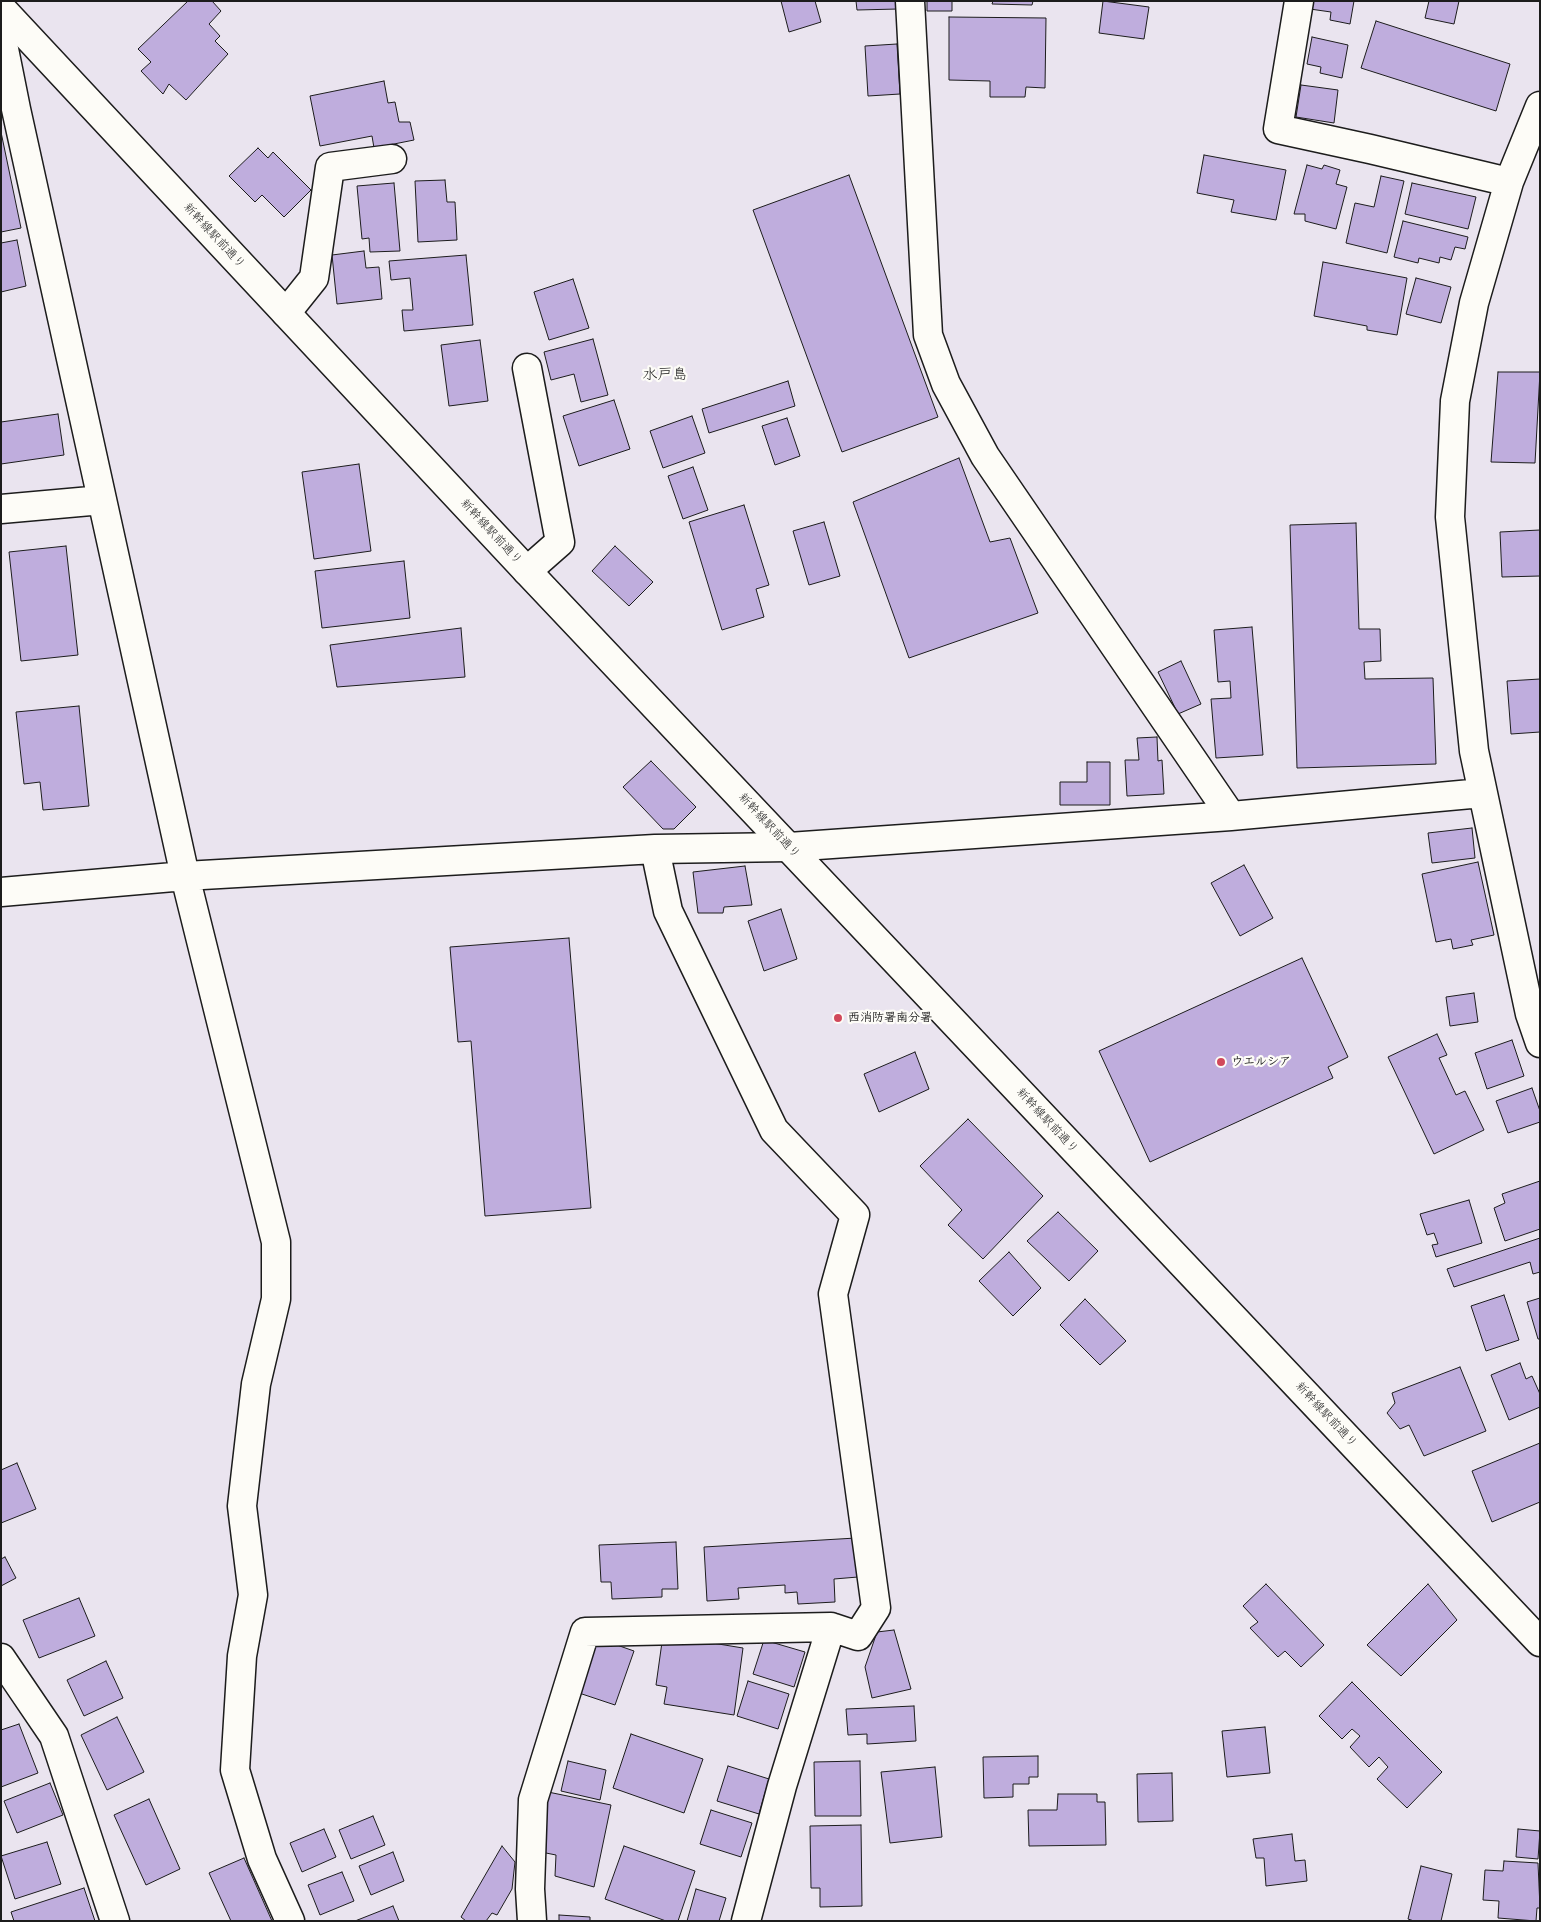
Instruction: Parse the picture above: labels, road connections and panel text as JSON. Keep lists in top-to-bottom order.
{
  "streets": {
    "street": ["新幹線駅前通り"]
  },
  "districts": ["水戸島"],
  "places": ["西消防署南分署", "ウエルシア"]
}
